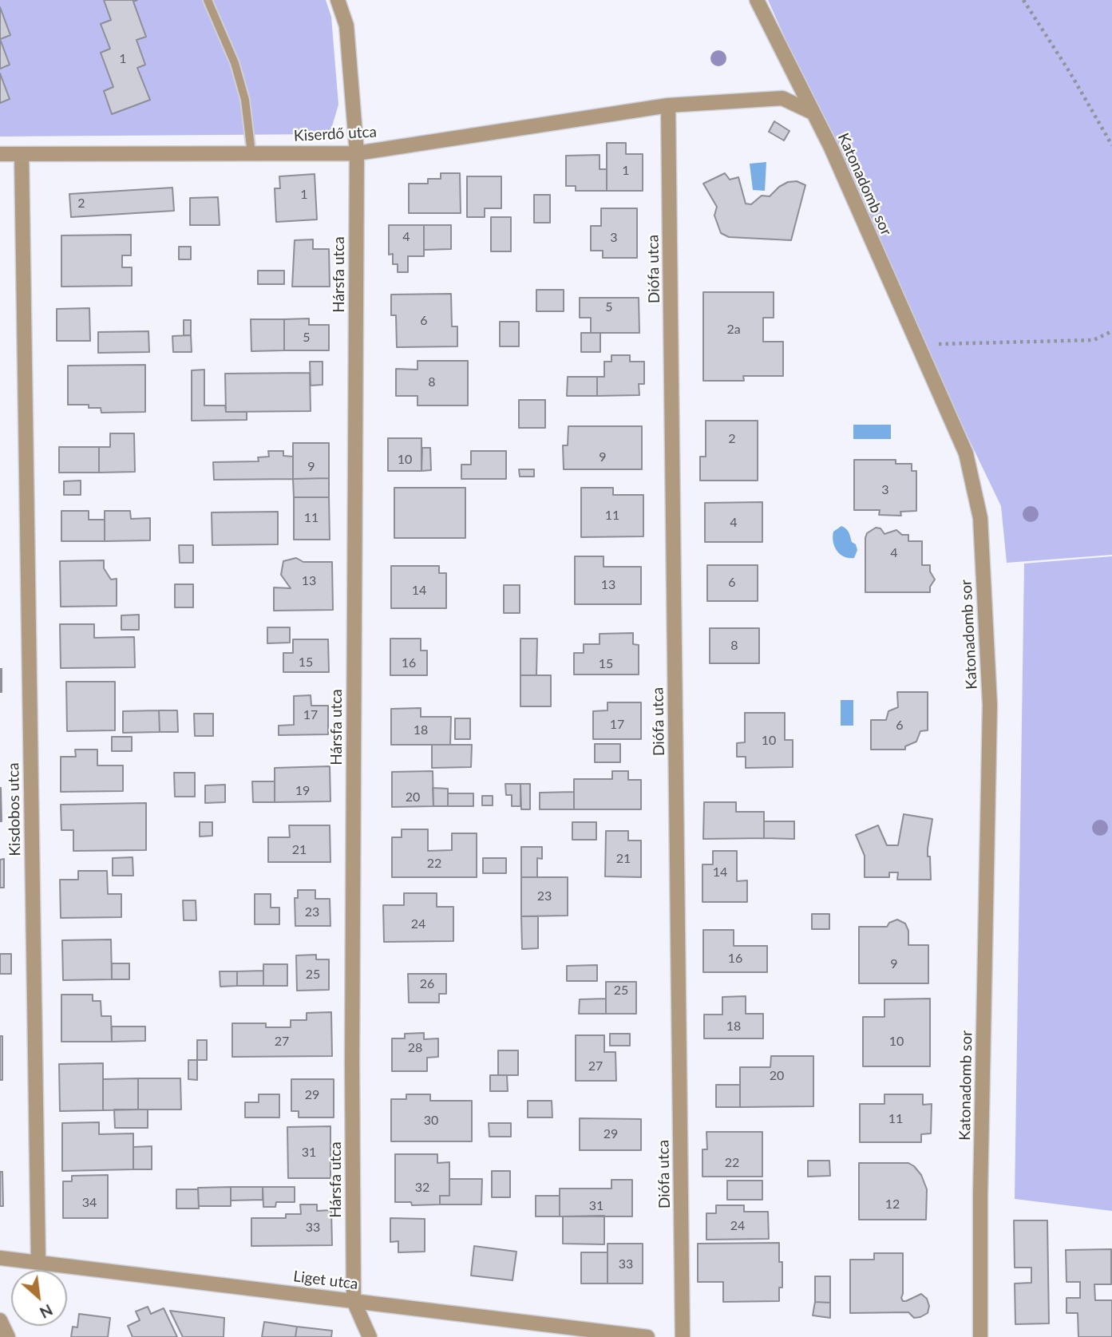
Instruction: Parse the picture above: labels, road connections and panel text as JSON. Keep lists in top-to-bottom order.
{
  "streets": {
    "street": [
      "Kiserdő utca",
      "Katonadomb sor",
      "Diófa utca",
      "Hársfa utca",
      "Kisdobos utca",
      "Liget utca"
    ]
  },
  "crossings": [
    ["Kiserdő utca", "Diófa utca"],
    ["Kiserdő utca", "Hársfa utca"],
    ["Kiserdő utca", "Kisdobos utca"],
    ["Hársfa utca", "Liget utca"],
    ["Kisdobos utca", "Liget utca"]
  ],
  "house_numbers": [
    "1",
    "1",
    "1",
    "2",
    "4",
    "3",
    "5",
    "6",
    "2a",
    "5",
    "8",
    "2",
    "9",
    "10",
    "9",
    "3",
    "11",
    "11",
    "4",
    "4",
    "13",
    "6",
    "13",
    "14",
    "8",
    "15",
    "16",
    "15",
    "17",
    "17",
    "6",
    "18",
    "10",
    "19",
    "20",
    "21",
    "21",
    "22",
    "14",
    "23",
    "23",
    "24",
    "16",
    "9",
    "25",
    "26",
    "25",
    "18",
    "27",
    "10",
    "28",
    "27",
    "20",
    "29",
    "11",
    "30",
    "29",
    "31",
    "22",
    "32",
    "34",
    "12",
    "31",
    "24",
    "33",
    "33"
  ],
  "north": "bottom right"
}
